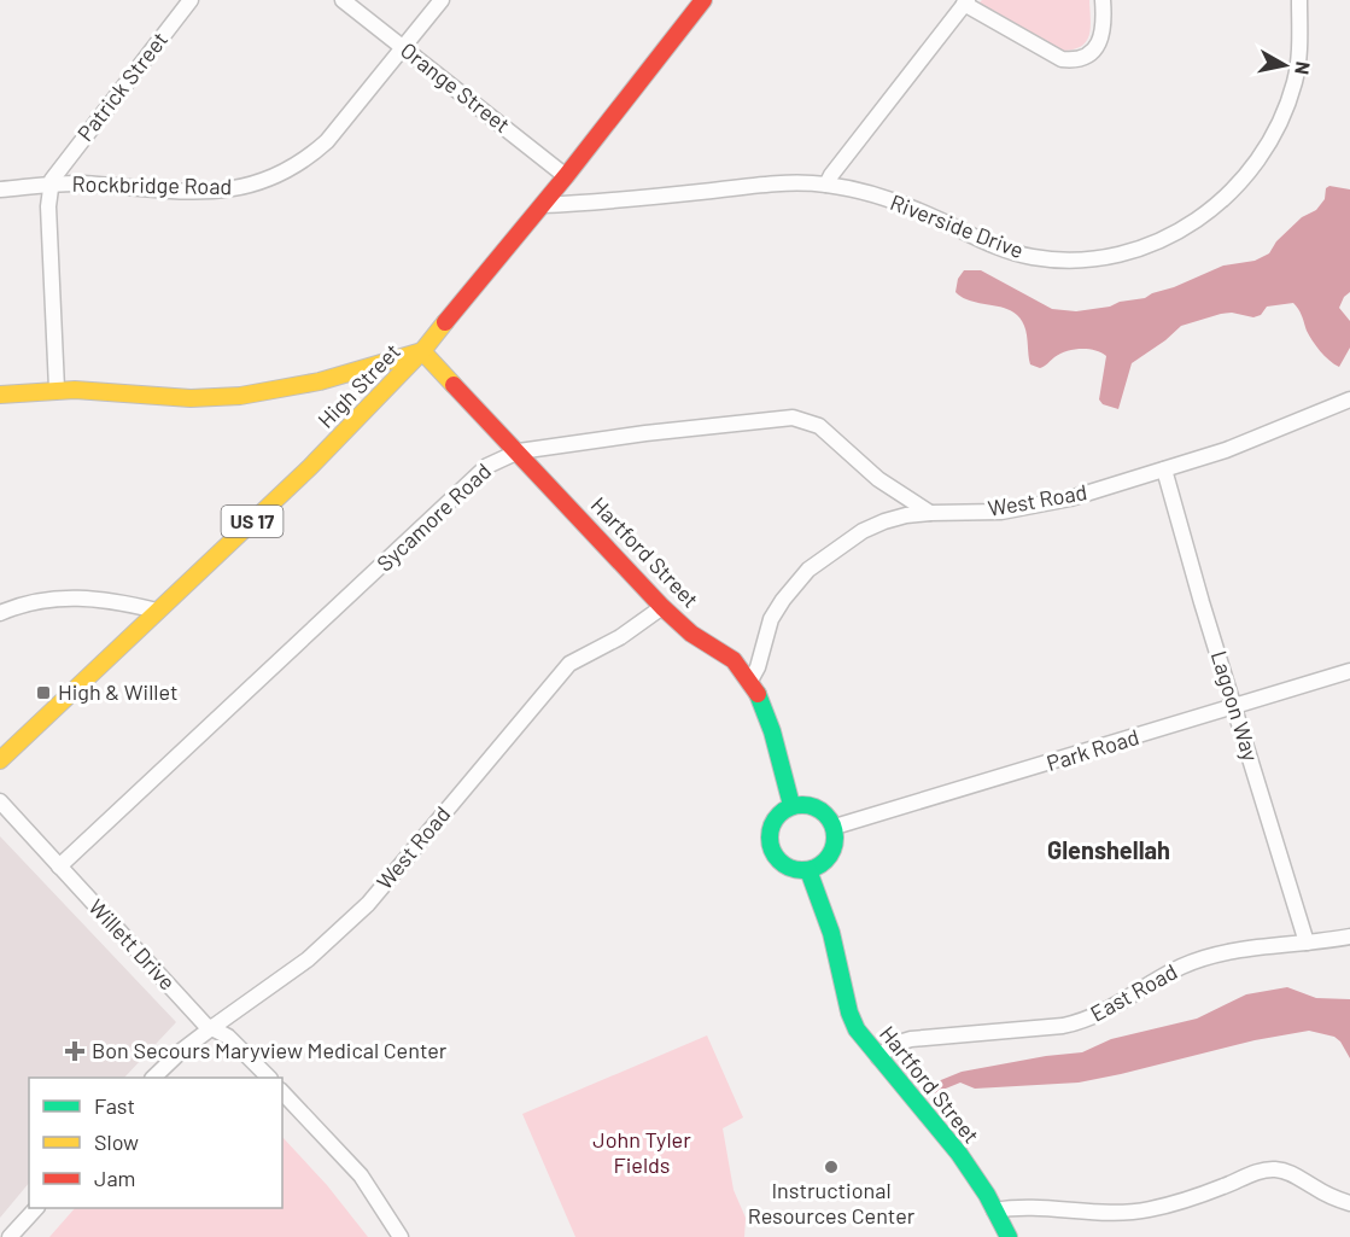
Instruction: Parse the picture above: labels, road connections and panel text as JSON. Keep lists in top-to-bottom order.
{
  "streets": {
    "street": [
      "Patrick Street",
      "Orange Street",
      "Rockbridge Road",
      "Riverside Drive",
      "High Street",
      "West Road",
      "Sycamore Road",
      "US 17",
      "Hartford Street",
      "Lagoon Way",
      "Park Road",
      "Willett Drive",
      "East Road"
    ]
  },
  "crossings": [
    ["Patrick Street", "Rockbridge Road"],
    ["Orange Street", "Rockbridge Road"],
    ["Orange Street", "High Street"],
    ["Riverside Drive", "High Street"],
    ["High Street", "Hartford Street"],
    ["West Road", "Sycamore Road"],
    ["West Road", "Hartford Street"],
    ["West Road", "Lagoon Way"],
    ["West Road", "Willett Drive"],
    ["Sycamore Road", "Hartford Street"],
    ["Sycamore Road", "Willett Drive"],
    ["Hartford Street", "Park Road"],
    ["Hartford Street", "East Road"],
    ["Lagoon Way", "Park Road"],
    ["Lagoon Way", "East Road"]
  ],
  "districts": ["Glenshellah"],
  "parks": ["John Tyler Fields"],
  "places": {
    "transit": ["High & Willet"],
    "health": ["Bon Secours Maryview Medical Center"],
    "other": ["Instructional Resources Center"]
  },
  "legend": ["Fast", "Slow", "Jam"],
  "north": "right"
}
